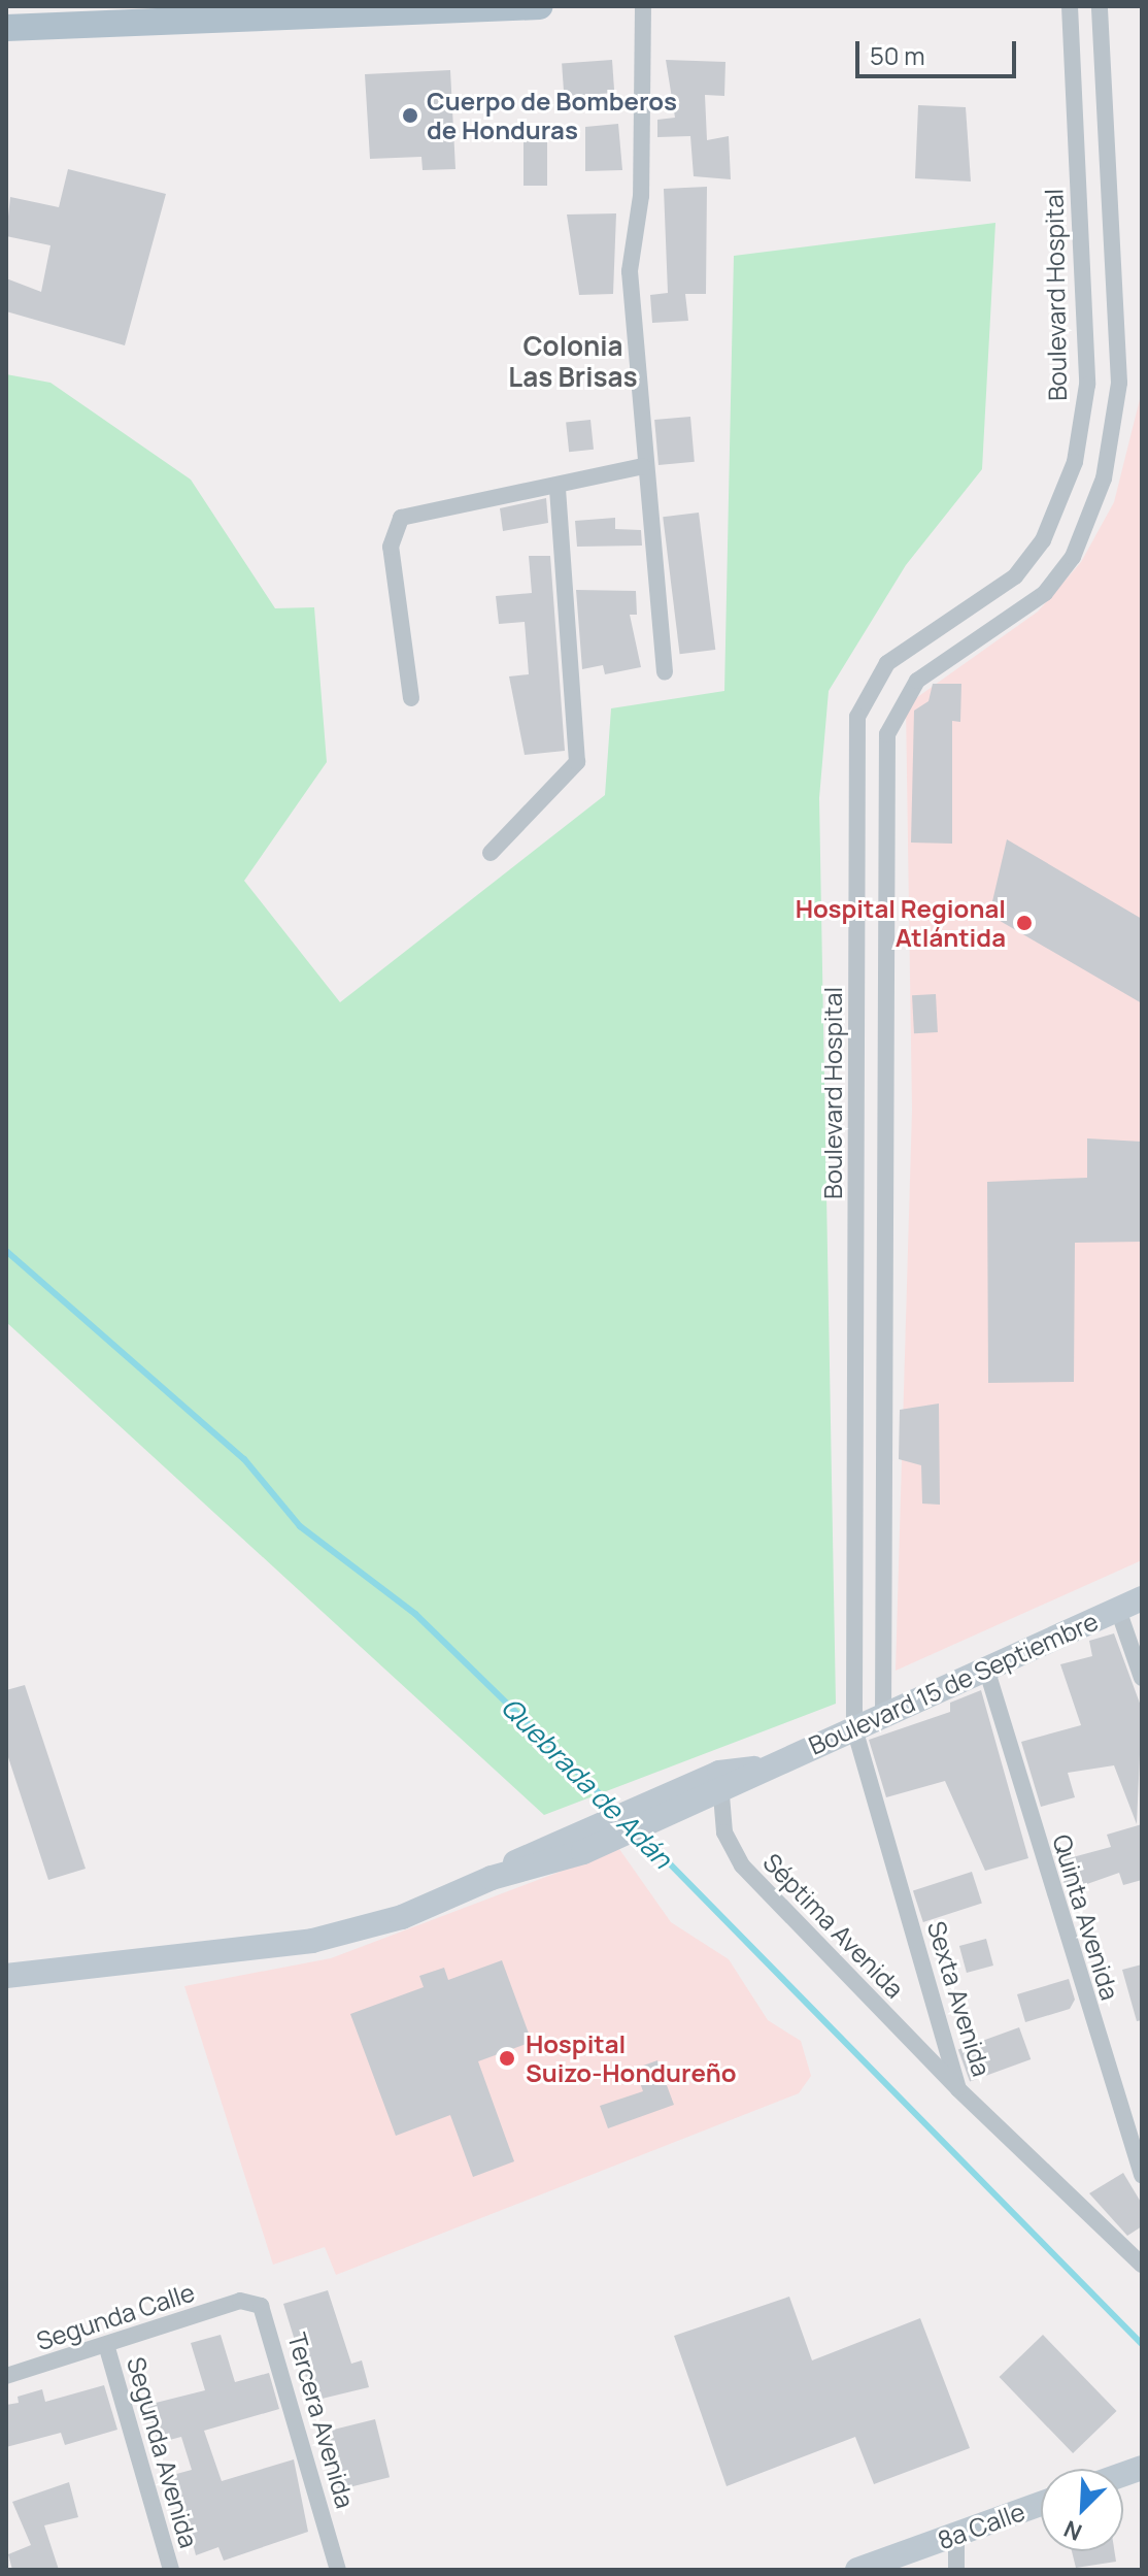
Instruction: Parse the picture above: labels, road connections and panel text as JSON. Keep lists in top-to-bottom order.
{
  "streets": {
    "street": [
      "Boulevard Hospital",
      "Boulevard 15 de Septiembre",
      "Quinta Avenida",
      "Séptima Avenida",
      "Sexta Avenida",
      "Segunda Calle",
      "Tercera Avenida",
      "Segunda Avenida",
      "8a Calle"
    ]
  },
  "crossings": [
    ["Boulevard Hospital", "Boulevard 15 de Septiembre"],
    ["Boulevard Hospital", "Sexta Avenida"],
    ["Boulevard 15 de Septiembre", "Quinta Avenida"],
    ["Boulevard 15 de Septiembre", "Séptima Avenida"],
    ["Boulevard 15 de Septiembre", "Sexta Avenida"],
    ["Séptima Avenida", "Sexta Avenida"],
    ["Segunda Calle", "Tercera Avenida"],
    ["Segunda Calle", "Segunda Avenida"]
  ],
  "districts": ["Colonia Las Brisas"],
  "water": ["Quebrada de Adán"],
  "places": ["Cuerpo de Bomberos de Honduras", "Hospital Regional Atlántida", "Hospital Suizo-Hondureño"],
  "scale_bar": "50 m",
  "north": "bottom left"
}
